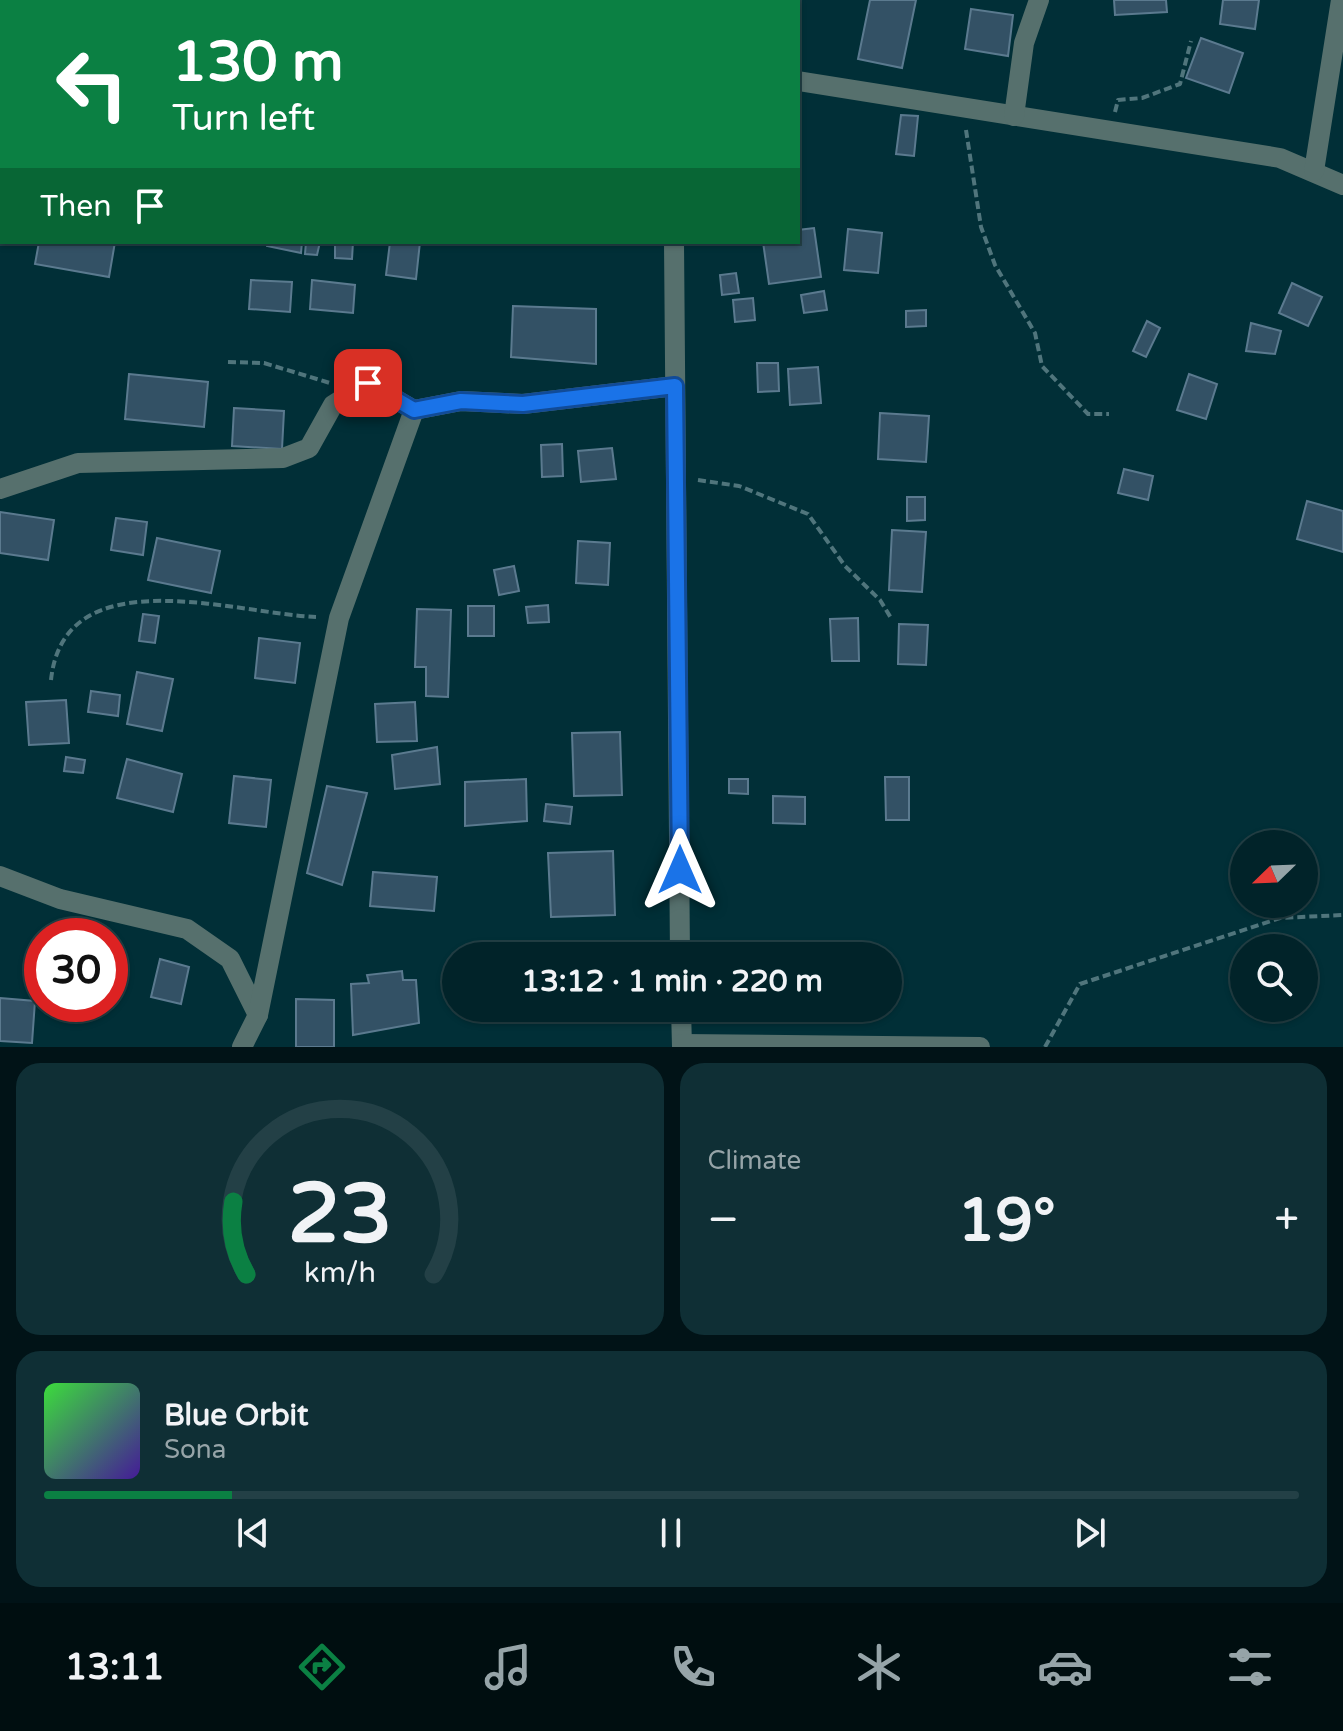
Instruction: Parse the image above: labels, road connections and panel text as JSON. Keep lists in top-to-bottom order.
{
  "north": "bottom left",
  "page": {
    "turn": ["130 m", "Turn left"],
    "then": "Then",
    "limit": "30",
    "trip": "13:12 · 1 min · 220 m",
    "tile": "Climate",
    "heat": ["−", "19°", "+"],
    "song": ["Blue Orbit", "Sona"],
    "tabs": "13:11",
    "gauge": ["23", "km/h"]
  }
}
